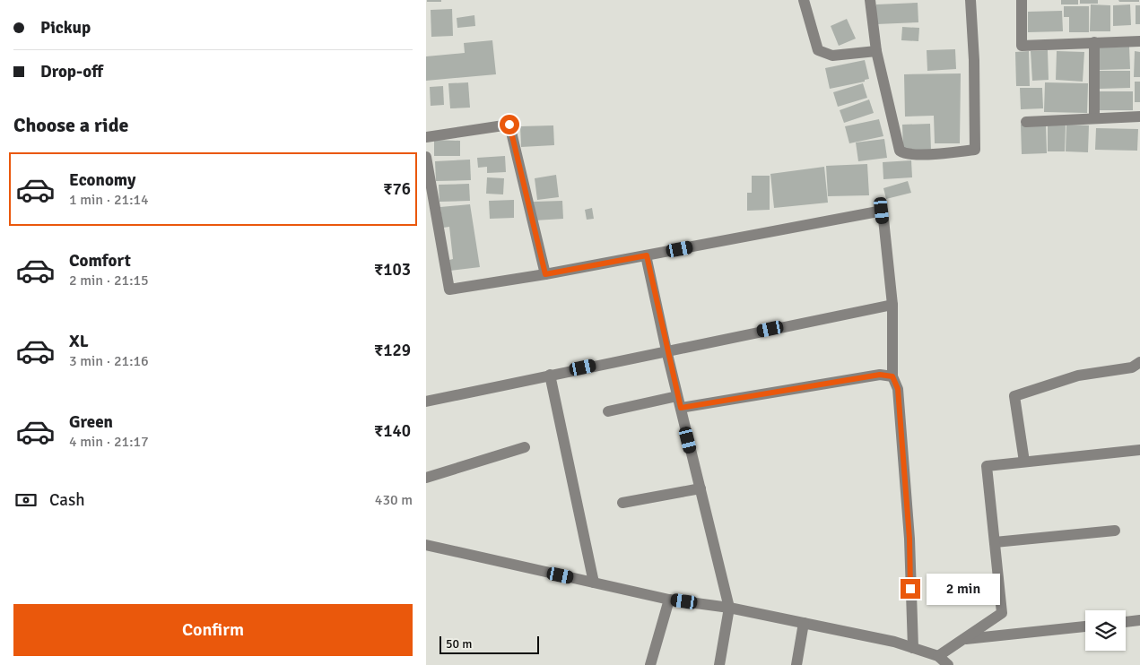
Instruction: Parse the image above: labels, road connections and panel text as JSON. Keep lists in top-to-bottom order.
{
  "scale_bar": "50 m",
  "page": {
    "banner": ["Pickup", "Drop-off"],
    "heading": "Choose a ride",
    "list": [
      {
        "name": "Economy",
        "note": "1 min · 21:14",
        "value": "₹76"
      },
      {
        "name": "Comfort",
        "note": "2 min · 21:15",
        "value": "₹103"
      },
      {
        "name": "XL",
        "note": "3 min · 21:16",
        "value": "₹129"
      },
      {
        "name": "Green",
        "note": "4 min · 21:17",
        "value": "₹140"
      }
    ],
    "pay": ["Cash", "430 m"],
    "bubble": "2 min",
    "buttons": "Confirm",
    "scale": "50 m"
  }
}
